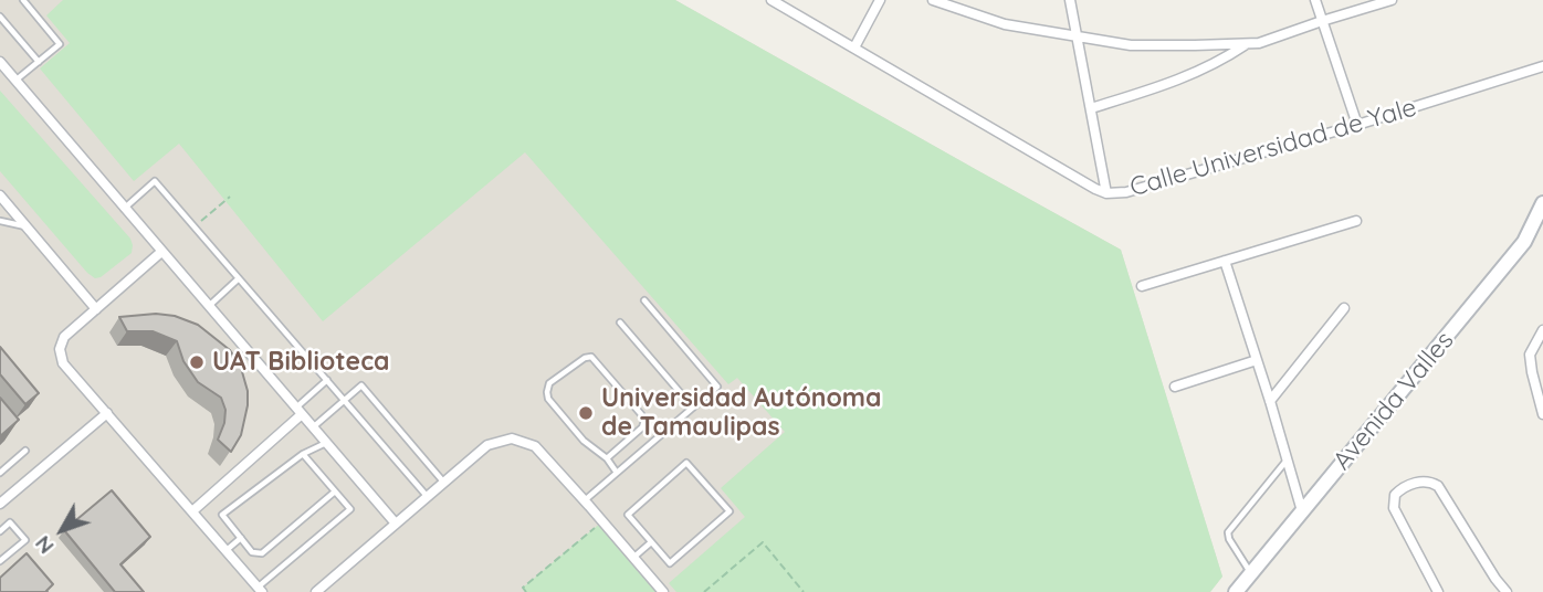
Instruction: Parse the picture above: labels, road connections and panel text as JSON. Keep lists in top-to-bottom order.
{
  "streets": {
    "main road": ["Avenida Valles"],
    "street": ["Calle Universidad de Yale"]
  },
  "places": ["UAT Biblioteca", "Universidad Autónoma de Tamaulipas"],
  "north": "bottom left"
}
